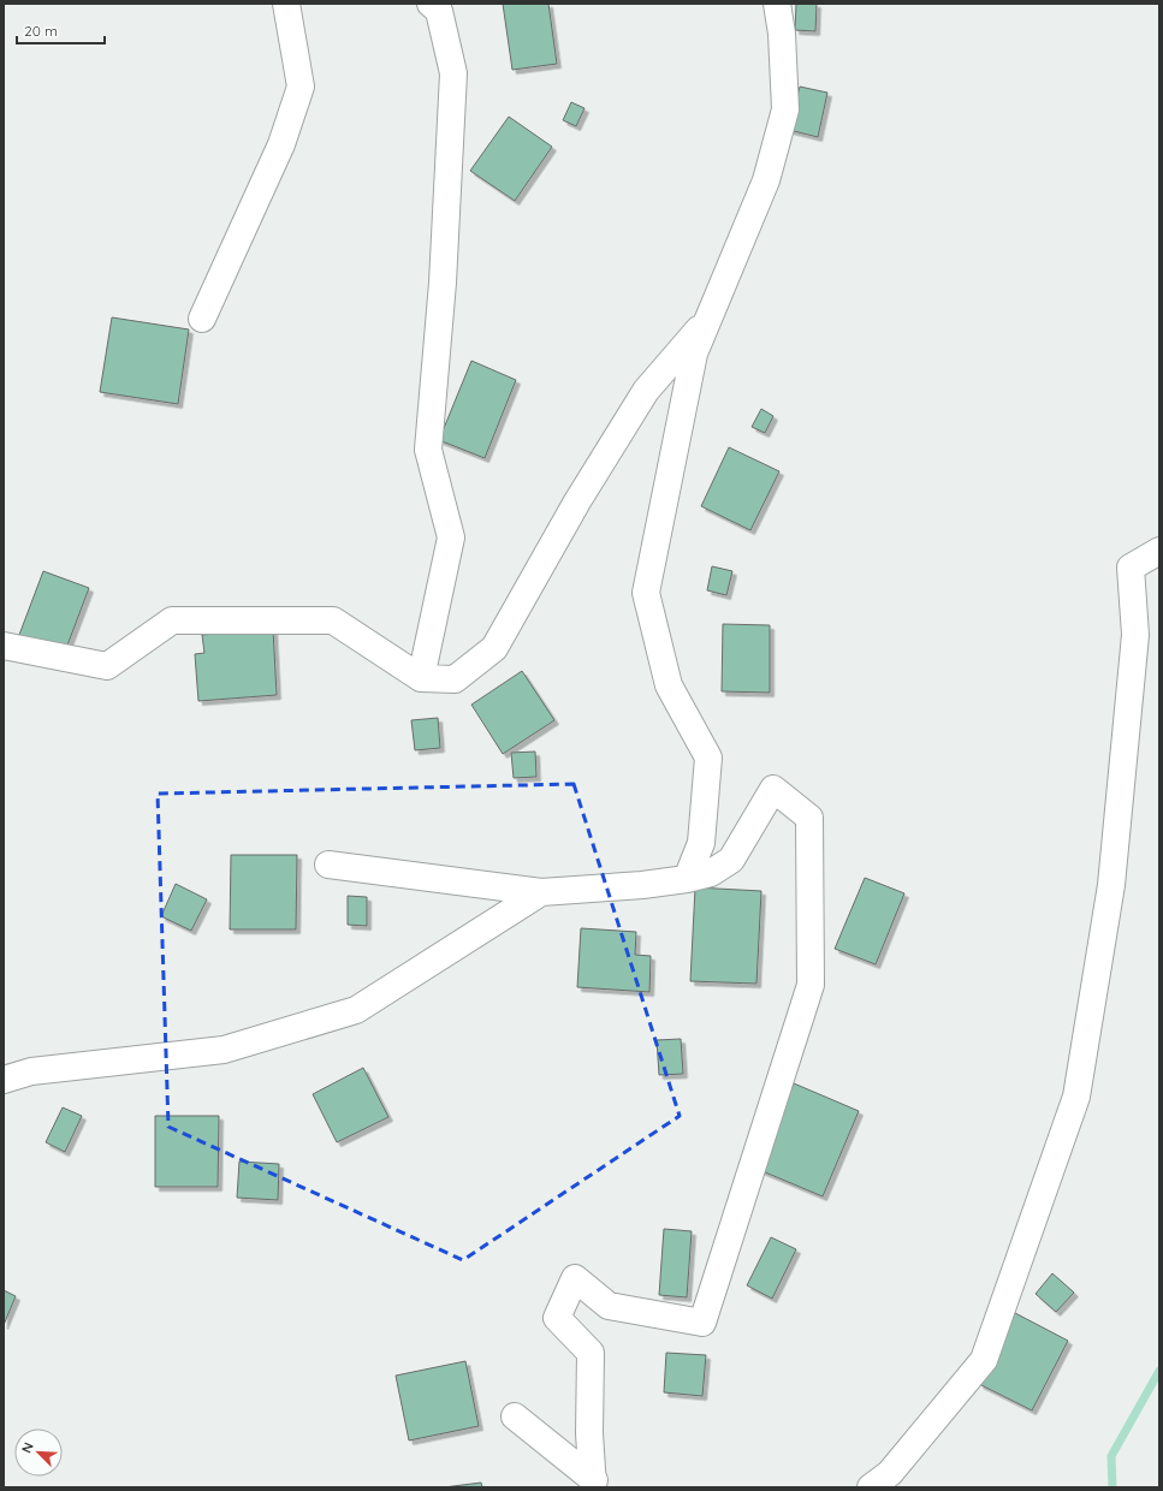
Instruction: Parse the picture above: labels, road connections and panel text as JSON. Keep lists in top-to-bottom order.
{
  "scale_bar": "20 m",
  "north": "top left"
}
